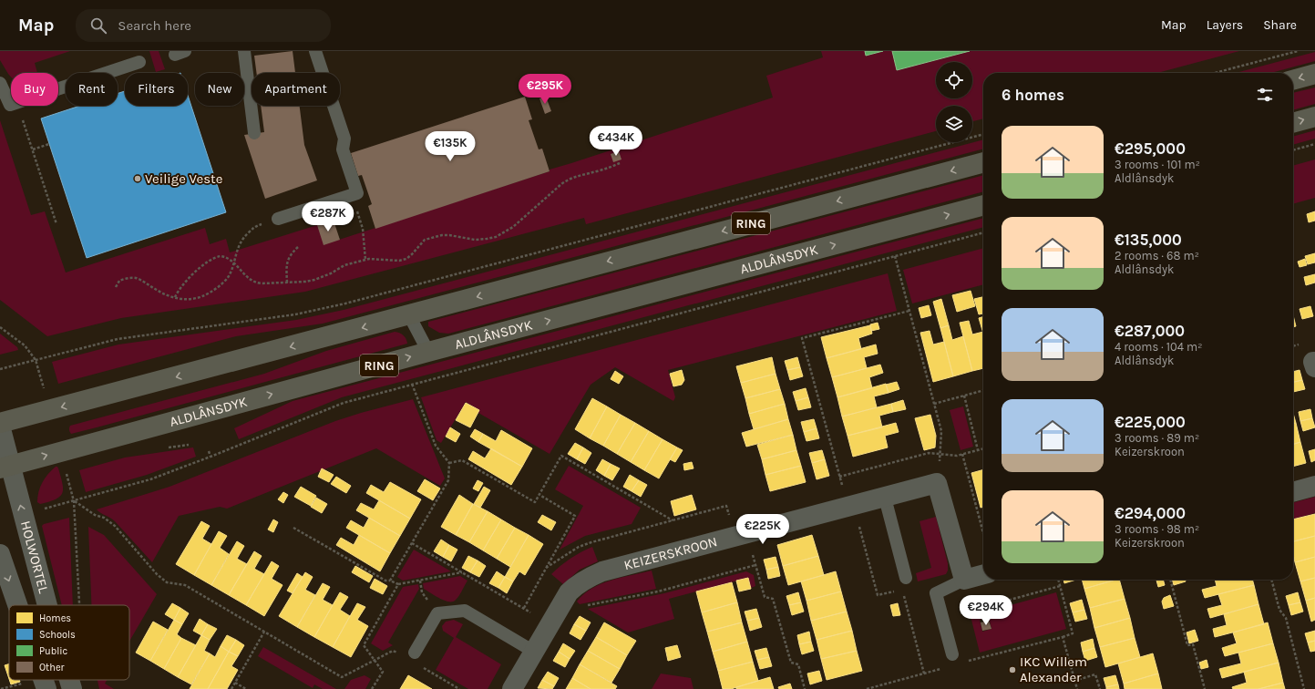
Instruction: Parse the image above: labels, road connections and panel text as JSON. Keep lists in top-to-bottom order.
{
  "streets": {
    "main road": ["RING", "ALDLÂNSDYK"],
    "street": ["KEIZERSKROON", "HOLWORTEL"]
  },
  "crossings": [
    ["RING", "HOLWORTEL"],
    ["ALDLÂNSDYK", "HOLWORTEL"]
  ],
  "places": ["Veilige Veste", "IKC Willem Alexander"],
  "legend": [
    "Homes",
    "Schools",
    "Public",
    "Other"
  ],
  "page": {
    "header": "Map",
    "search": "Search here",
    "nav": ["Map", "Layers", "Share"],
    "chip": [
      "Buy",
      "Rent",
      "Filters",
      "New",
      "Apartment"
    ],
    "heading": "6 homes",
    "price": [
      "€295K",
      "€434K",
      "€135K",
      "€287K",
      "€225K",
      "€294K"
    ],
    "list": [
      {
        "name": "€295,000",
        "note": "3 rooms · 101 m² · Aldlânsdyk"
      },
      {
        "name": "€135,000",
        "note": "2 rooms · 68 m² · Aldlânsdyk"
      },
      {
        "name": "€287,000",
        "note": "4 rooms · 104 m² · Aldlânsdyk"
      },
      {
        "name": "€225,000",
        "note": "3 rooms · 89 m² · Keizerskroon"
      },
      {
        "name": "€294,000",
        "note": "3 rooms · 98 m² · Keizerskroon"
      }
    ]
  }
}
